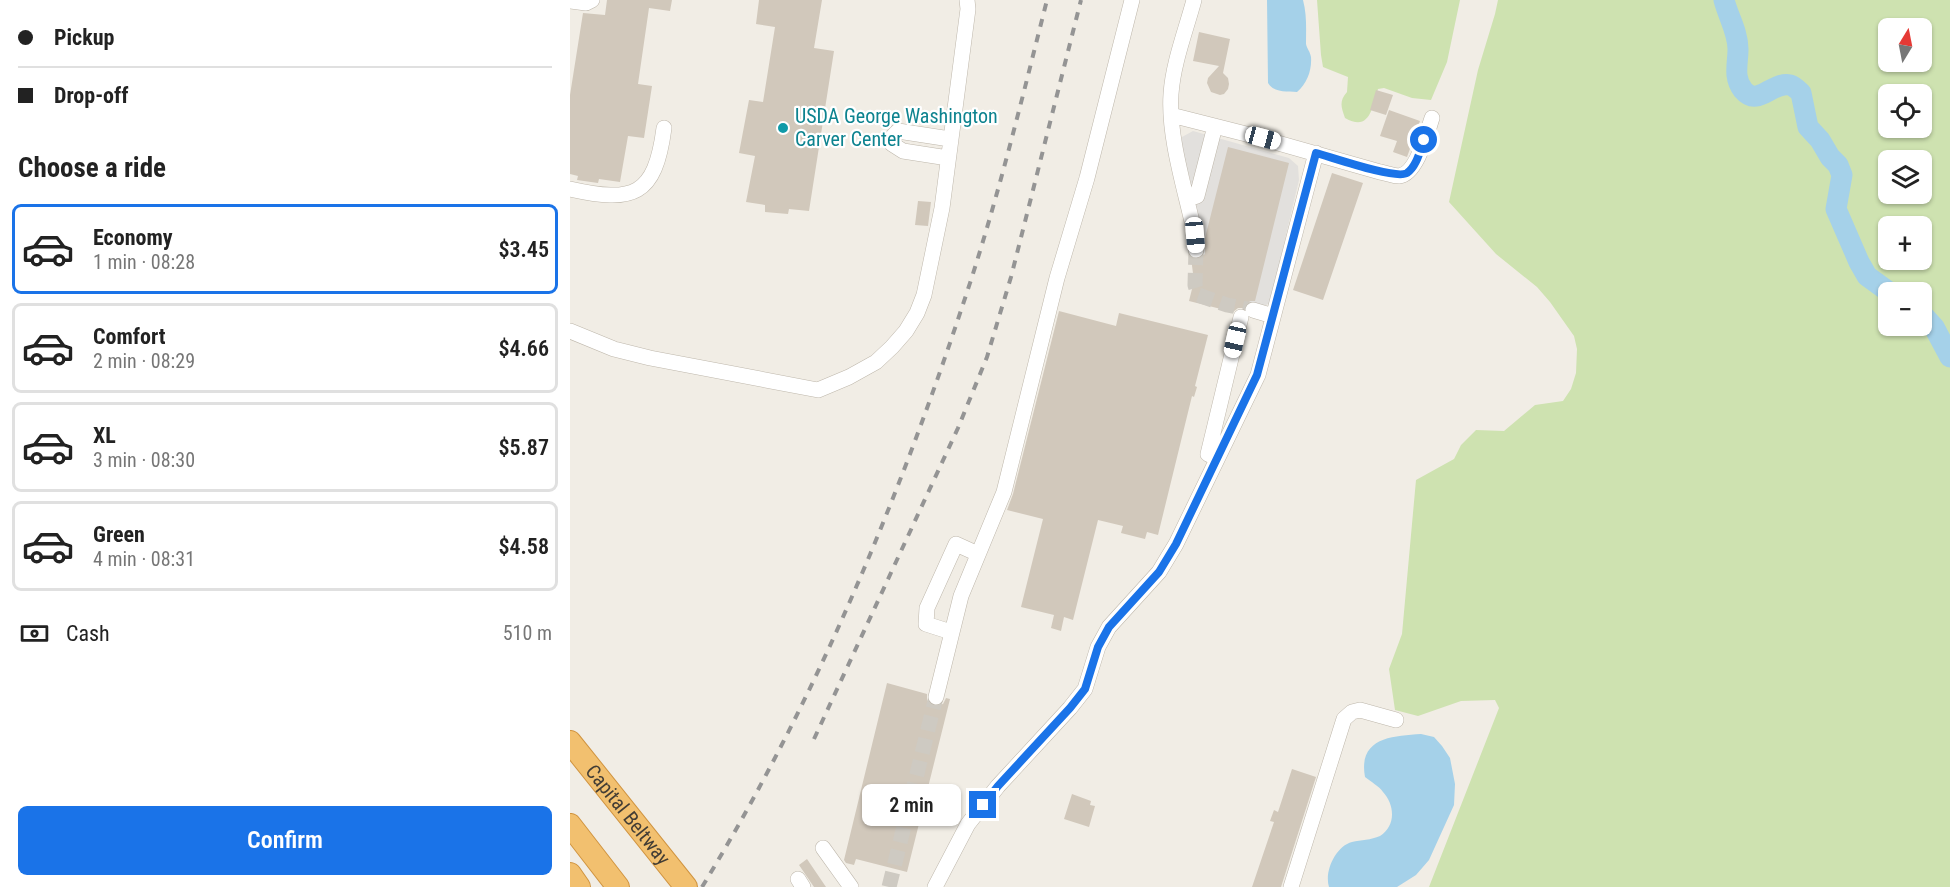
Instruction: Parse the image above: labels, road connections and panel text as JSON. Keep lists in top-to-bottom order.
{
  "streets": {
    "highway": ["Capital Beltway"]
  },
  "places": ["USDA George Washington Carver Center"],
  "north": "top",
  "page": {
    "banner": ["Pickup", "Drop-off"],
    "map_buttons": ["+", "−"],
    "heading": "Choose a ride",
    "list": [
      {
        "name": "Economy",
        "note": "1 min · 08:28",
        "value": "$3.45"
      },
      {
        "name": "Comfort",
        "note": "2 min · 08:29",
        "value": "$4.66"
      },
      {
        "name": "XL",
        "note": "3 min · 08:30",
        "value": "$5.87"
      },
      {
        "name": "Green",
        "note": "4 min · 08:31",
        "value": "$4.58"
      }
    ],
    "pay": ["Cash", "510 m"],
    "bubble": "2 min",
    "buttons": "Confirm"
  }
}
